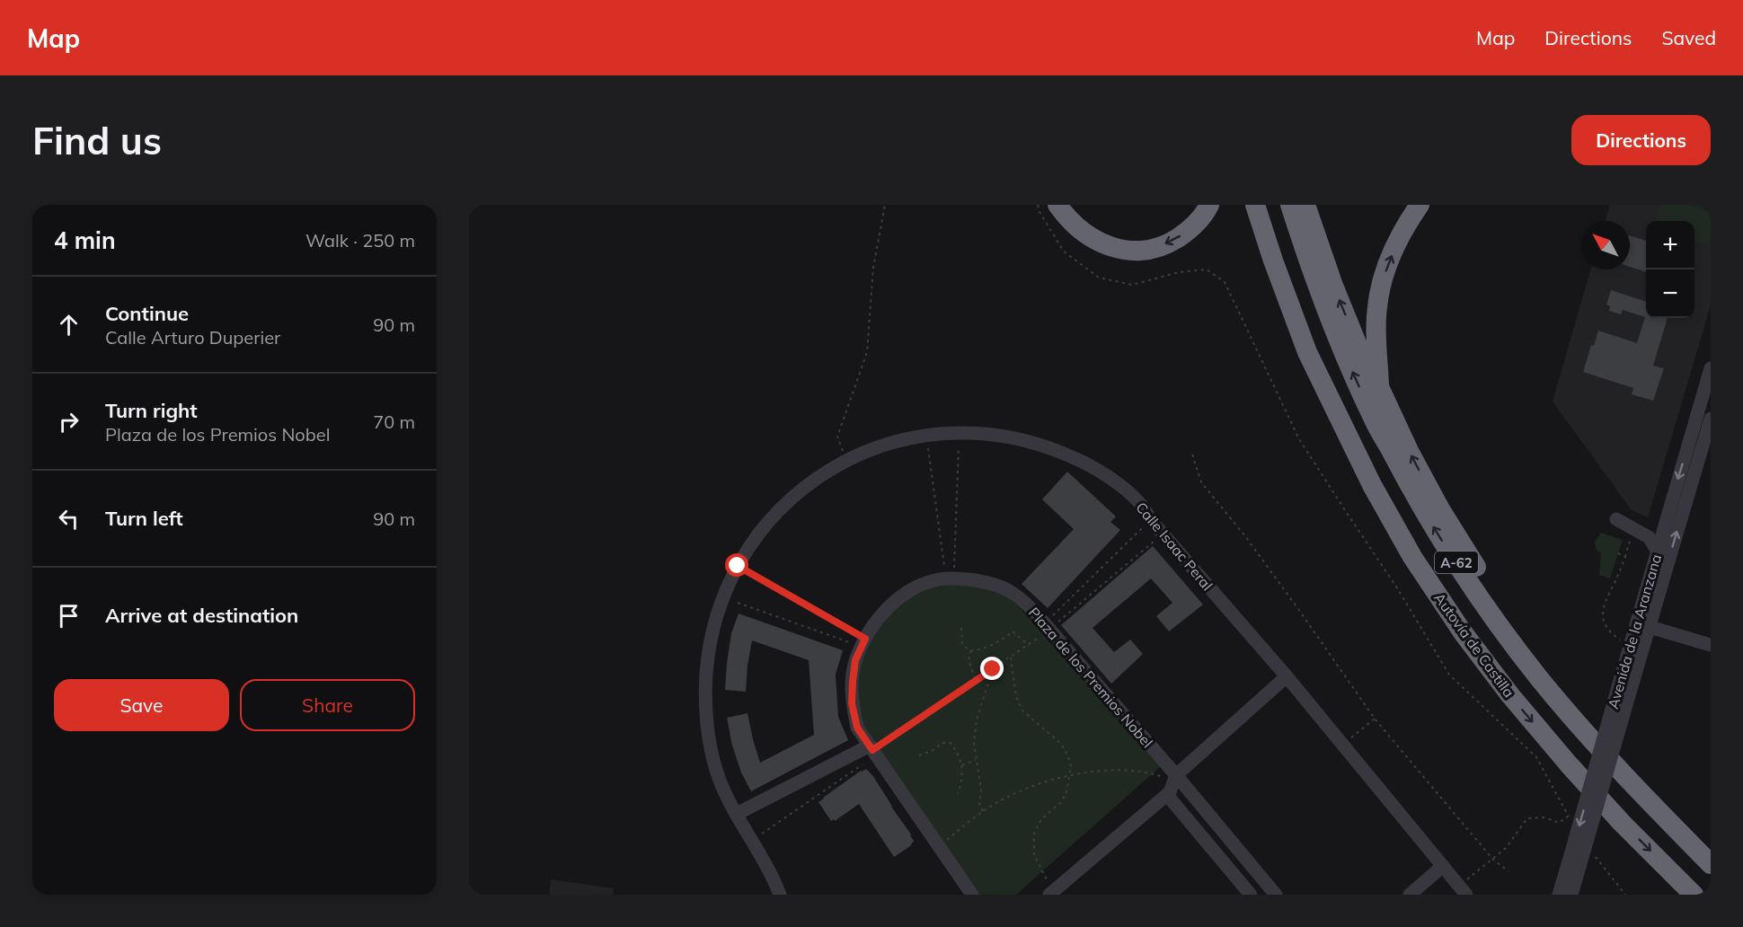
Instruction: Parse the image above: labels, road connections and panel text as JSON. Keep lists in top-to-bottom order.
{
  "streets": {
    "highway": ["A-62", "Autovía de Castilla"],
    "street": ["Calle Isaac Peral", "Avenida de la Aranzana", "Plaza de los Premios Nobel"]
  },
  "north": "top left",
  "page": {
    "header": "Map",
    "nav": ["Map", "Directions", "Saved"],
    "buttons": [
      "Directions",
      ["Save", "Share"]
    ],
    "title": "Find us",
    "heading": ["4 min", "Walk · 250 m"],
    "map_buttons": ["+", "−"],
    "list": [
      ["Continue", "Calle Arturo Duperier", "90 m"],
      ["Turn right", "Plaza de los Premios Nobel", "70 m"],
      ["Turn left", "90 m"],
      "Arrive at destination"
    ]
  }
}
